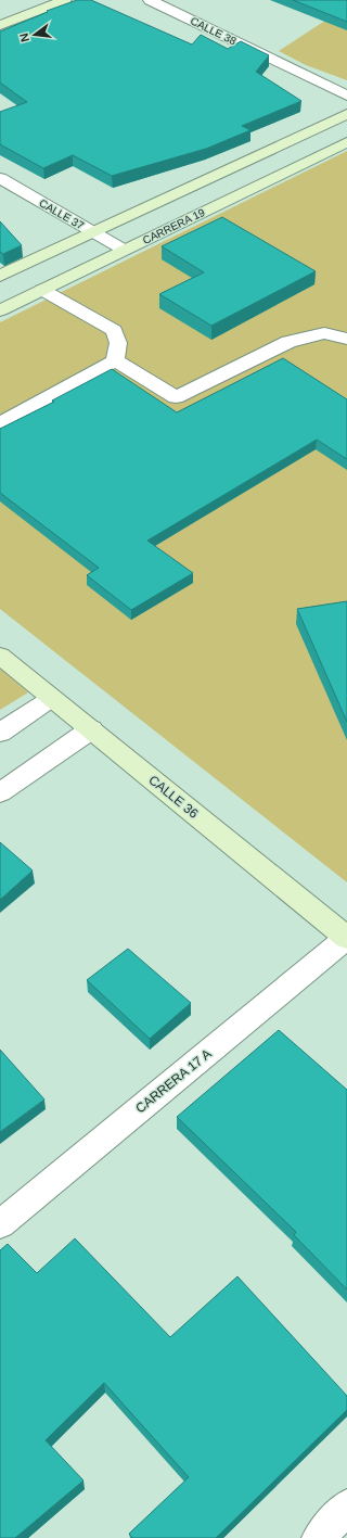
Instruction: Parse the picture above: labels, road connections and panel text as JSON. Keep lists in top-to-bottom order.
{
  "streets": {
    "main road": ["CARRERA 19", "CALLE 36"],
    "street": ["CALLE 38", "CALLE 37", "CARRERA 17 A"]
  },
  "crossings": [
    ["CALLE 37", "CARRERA 19"],
    ["CALLE 36", "CARRERA 17 A"]
  ],
  "north": "left"
}
